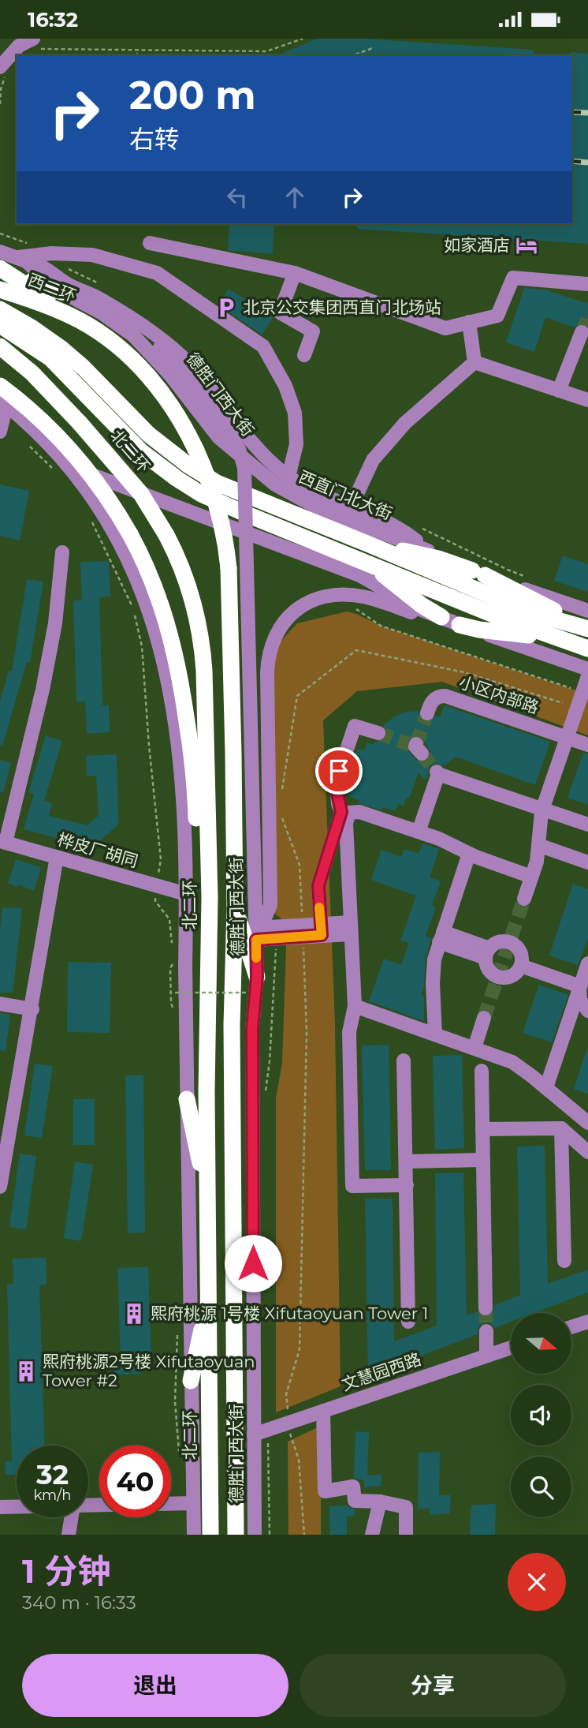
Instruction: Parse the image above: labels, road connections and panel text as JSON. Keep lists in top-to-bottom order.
{
  "streets": {
    "highway": ["西二环", "北二环"],
    "street": [
      "德胜门西大街",
      "西直门北大街",
      "小区内部路",
      "桦皮厂胡同",
      "文慧园西路"
    ]
  },
  "crossings": [
    ["德胜门西大街", "文慧园西路"]
  ],
  "places": {
    "hotel": ["如家酒店"],
    "parking": ["北京公交集团西直门北场站"],
    "building": ["熙府桃源 1号楼 Xifutaoyuan Tower 1", "熙府桃源2号楼 Xifutaoyuan Tower #2"]
  },
  "north": "right",
  "page": {
    "status": "16:32",
    "turn": ["200 m", "右转"],
    "speed": "32 km/h",
    "limit": "40",
    "heading": ["1 分钟", "340 m · 16:33"],
    "buttons": ["退出", "分享"]
  }
}
